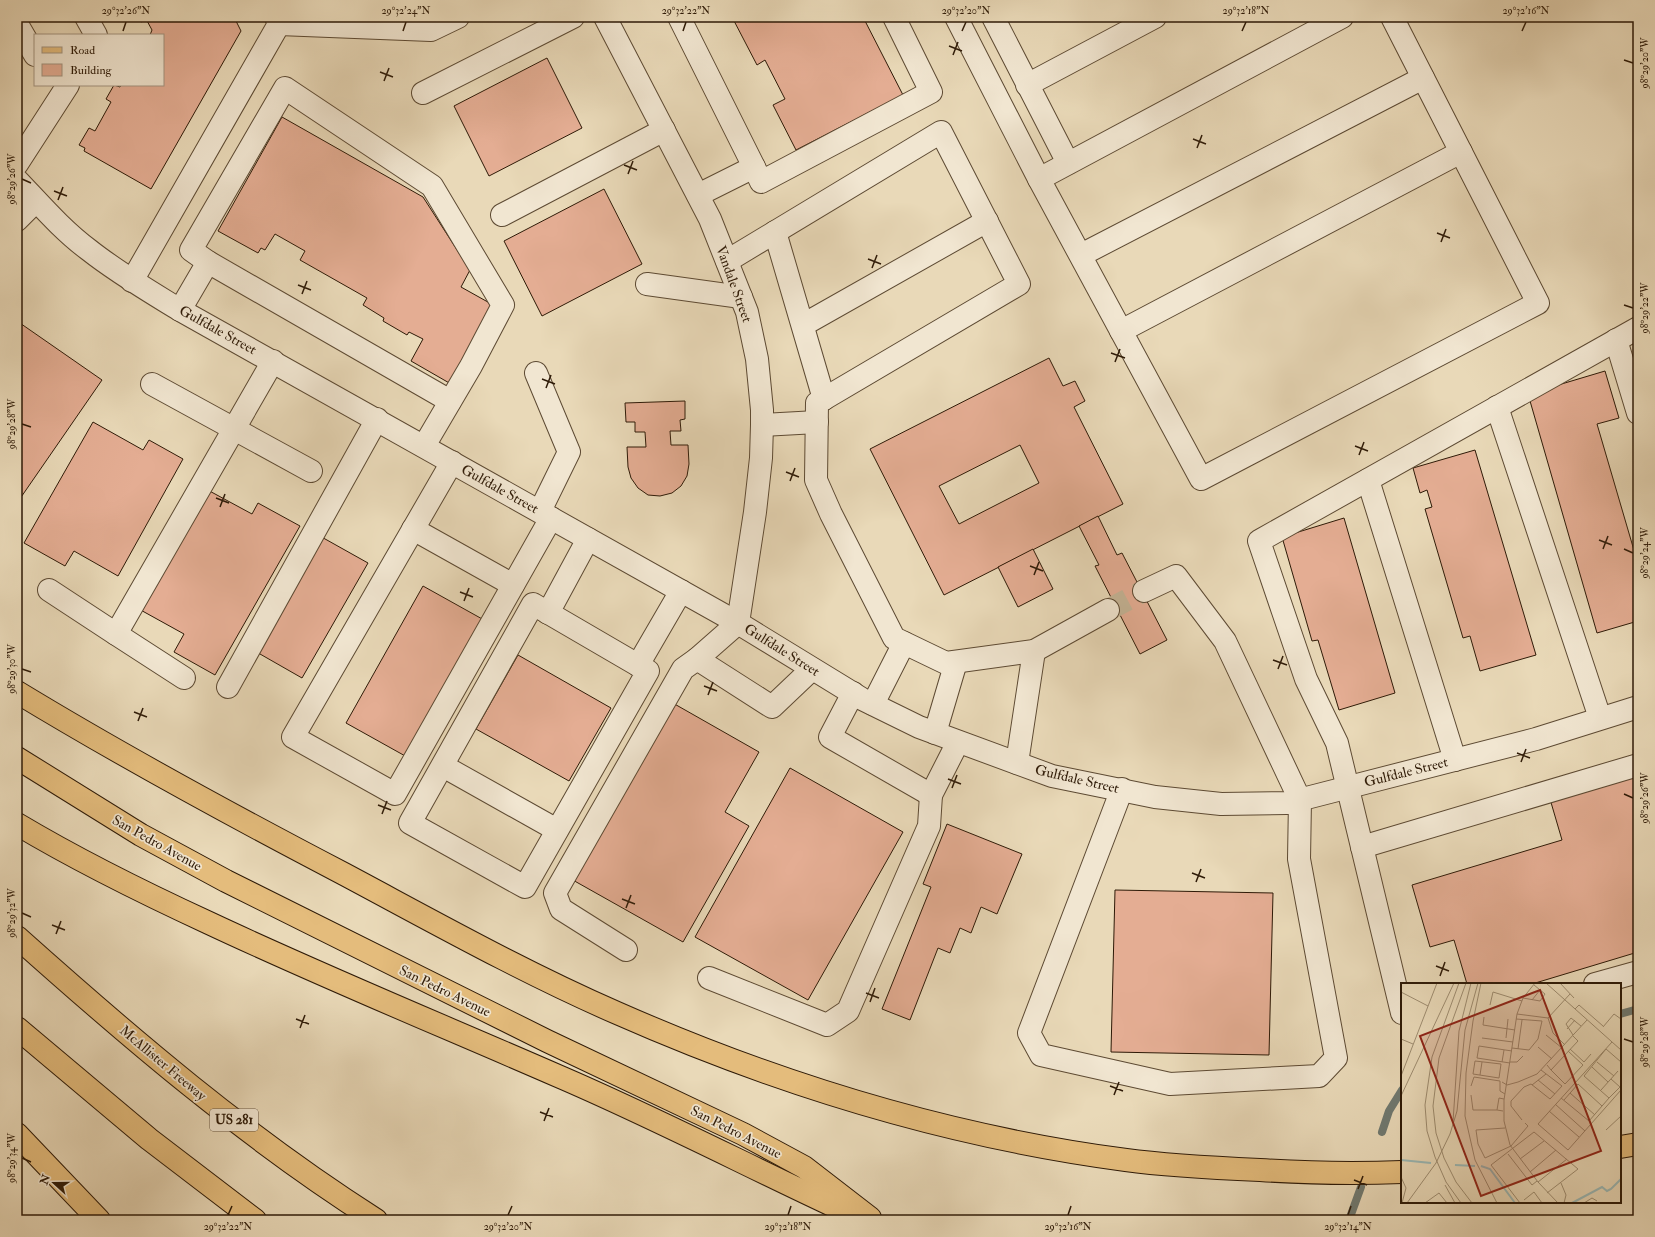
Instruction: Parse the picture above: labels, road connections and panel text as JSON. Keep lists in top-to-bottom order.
{
  "streets": {
    "main road": ["San Pedro Avenue", "McAllister Freeway", "US 281"],
    "street": ["Vandale Street", "Gulfdale Street"]
  },
  "crossings": [
    ["Vandale Street", "Gulfdale Street"]
  ],
  "legend": ["Road", "Building"],
  "north": "left",
  "coordinates": [
    "29°32'26\"N",
    "29°32'24\"N",
    "29°32'22\"N",
    "29°32'20\"N",
    "29°32'18\"N",
    "29°32'16\"N",
    "98°29'20\"W",
    "98°29'26\"W",
    "98°29'22\"W",
    "98°29'28\"W",
    "98°29'24\"W",
    "98°29'30\"W",
    "98°29'32\"W",
    "98°29'34\"W",
    "29°32'14\"N"
  ]
}
